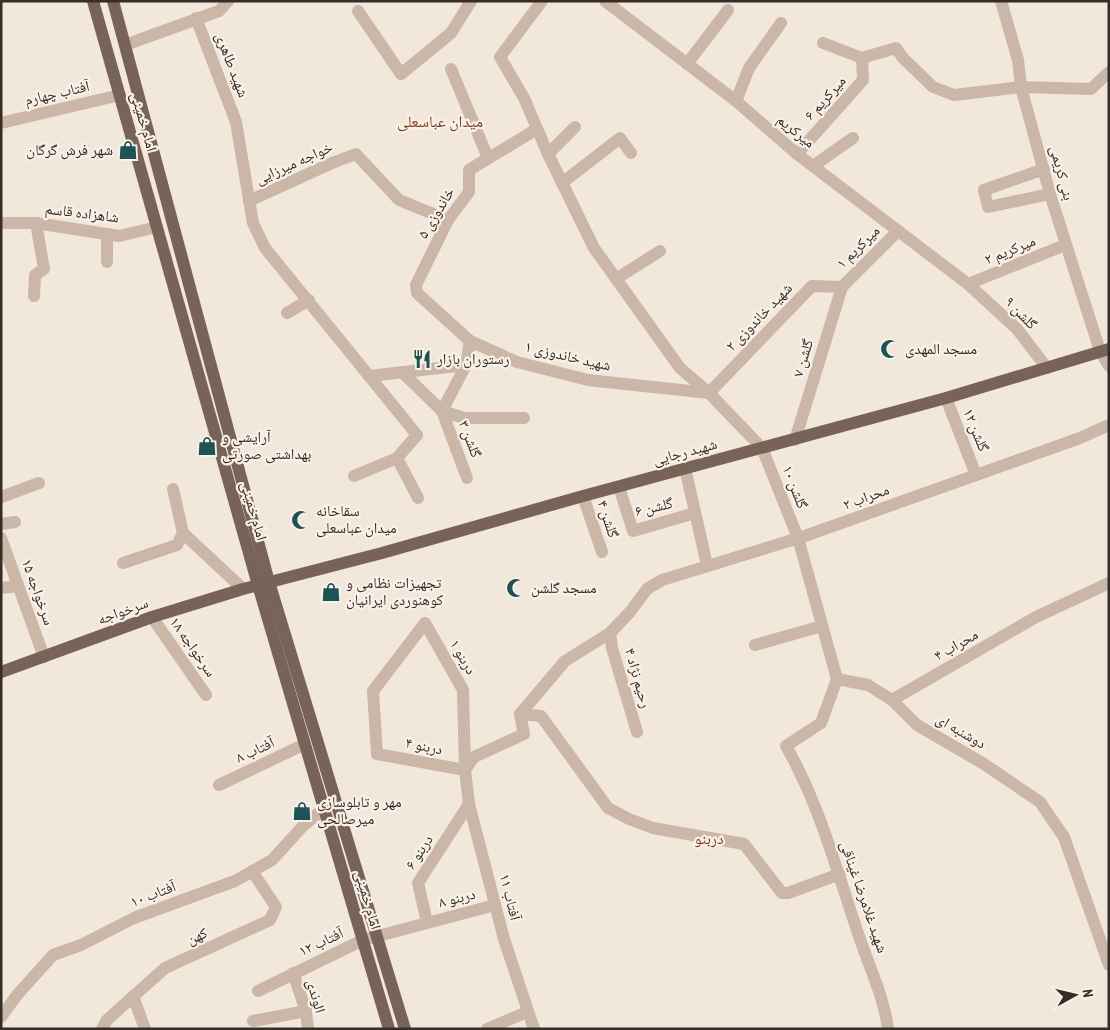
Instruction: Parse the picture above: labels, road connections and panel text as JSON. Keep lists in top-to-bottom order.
{
  "streets": {
    "main road": ["امام خمینی", "شهید رجایی", "سرخواجه"],
    "street": [
      "شهید طاهری",
      "آفتاب چهارم",
      "میرکریم ۶",
      "میرکریم",
      "خواجه میرزایی",
      "بنی کریمی",
      "شاهزاده قاسم",
      "خاندوزی ۵",
      "۱ میرکریم",
      "۲ میرکریم",
      "۹ گلشن",
      "۲ شهید خاندوزی",
      "۱ شهید خاندوزی",
      "۷ گلشن",
      "۱۲ گلشن",
      "۳ گلشن",
      "۱۰ گلشن",
      "۲ محراب",
      "۶ گلشن",
      "۴ گلشن",
      "سرخواجه ۱۵",
      "۴ محراب",
      "۱۸ سرخواجه",
      "دربنو ۱",
      "رحیم نژاد ۴",
      "دوشنبه ای",
      "۴ دربنو",
      "آفتاب ۸",
      "۶ دربنو",
      "۱۰ آفتاب",
      "آفتاب ۱۱",
      "شهید غلامرضا غیناقی",
      "۸ دربنو",
      "کهن",
      "آفتاب ۱۲",
      "الوندی"
    ]
  },
  "crossings": [
    ["شهید طاهری", "خواجه میرزایی"],
    ["آفتاب چهارم", "امام خمینی"],
    ["میرکریم ۶", "میرکریم"],
    ["امام خمینی", "شاهزاده قاسم"],
    ["امام خمینی", "شهید رجایی"],
    ["امام خمینی", "سرخواجه"],
    ["امام خمینی", "آفتاب ۸"],
    ["امام خمینی", "۱۰ آفتاب"],
    ["امام خمینی", "۸ دربنو"],
    ["امام خمینی", "آفتاب ۱۲"],
    ["میرکریم", "۱ میرکریم"],
    ["میرکریم", "۲ میرکریم"],
    ["میرکریم", "۹ گلشن"],
    ["خواجه میرزایی", "خاندوزی ۵"],
    ["بنی کریمی", "۲ میرکریم"],
    ["بنی کریمی", "شهید رجایی"],
    ["خاندوزی ۵", "۱ شهید خاندوزی"],
    ["۱ میرکریم", "۲ شهید خاندوزی"],
    ["۱ میرکریم", "۷ گلشن"],
    ["۲ میرکریم", "۹ گلشن"],
    ["۹ گلشن", "شهید رجایی"],
    ["۲ شهید خاندوزی", "۱ شهید خاندوزی"],
    ["۲ شهید خاندوزی", "۷ گلشن"],
    ["۷ گلشن", "شهید رجایی"],
    ["۱۲ گلشن", "شهید رجایی"],
    ["۱۲ گلشن", "۲ محراب"],
    ["شهید رجایی", "۱۰ گلشن"],
    ["شهید رجایی", "۶ گلشن"],
    ["شهید رجایی", "۴ گلشن"],
    ["شهید رجایی", "سرخواجه"],
    ["۱۰ گلشن", "۲ محراب"],
    ["۲ محراب", "رحیم نژاد ۴"],
    ["سرخواجه ۱۵", "سرخواجه"],
    ["سرخواجه", "۱۸ سرخواجه"],
    ["۴ محراب", "دوشنبه ای"],
    ["دربنو ۱", "۴ دربنو"],
    ["دربنو ۱", "آفتاب ۱۱"],
    ["دوشنبه ای", "شهید غلامرضا غیناقی"],
    ["۴ دربنو", "آفتاب ۱۱"],
    ["۶ دربنو", "آفتاب ۱۱"],
    ["۶ دربنو", "۸ دربنو"],
    ["۱۰ آفتاب", "کهن"],
    ["آفتاب ۱۱", "۸ دربنو"],
    ["۸ دربنو", "آفتاب ۱۲"],
    ["آفتاب ۱۲", "الوندی"]
  ],
  "districts": ["میدان عباسعلی", "دربنو"],
  "places": {
    "shop": [
      "شهر فرش گرگان",
      "آرایشی و بهداشتی صورتی",
      "تجهیزات نظامی و کوهنوردی ایرانیان",
      "مهر و تابلوسازی میرصالحی"
    ],
    "mosque": ["مسجد المهدی", "سقاخانه میدان عباسعلی", "مسجد گلشن"],
    "restaurant": ["رستوران بازار"]
  },
  "north": "right"
}
